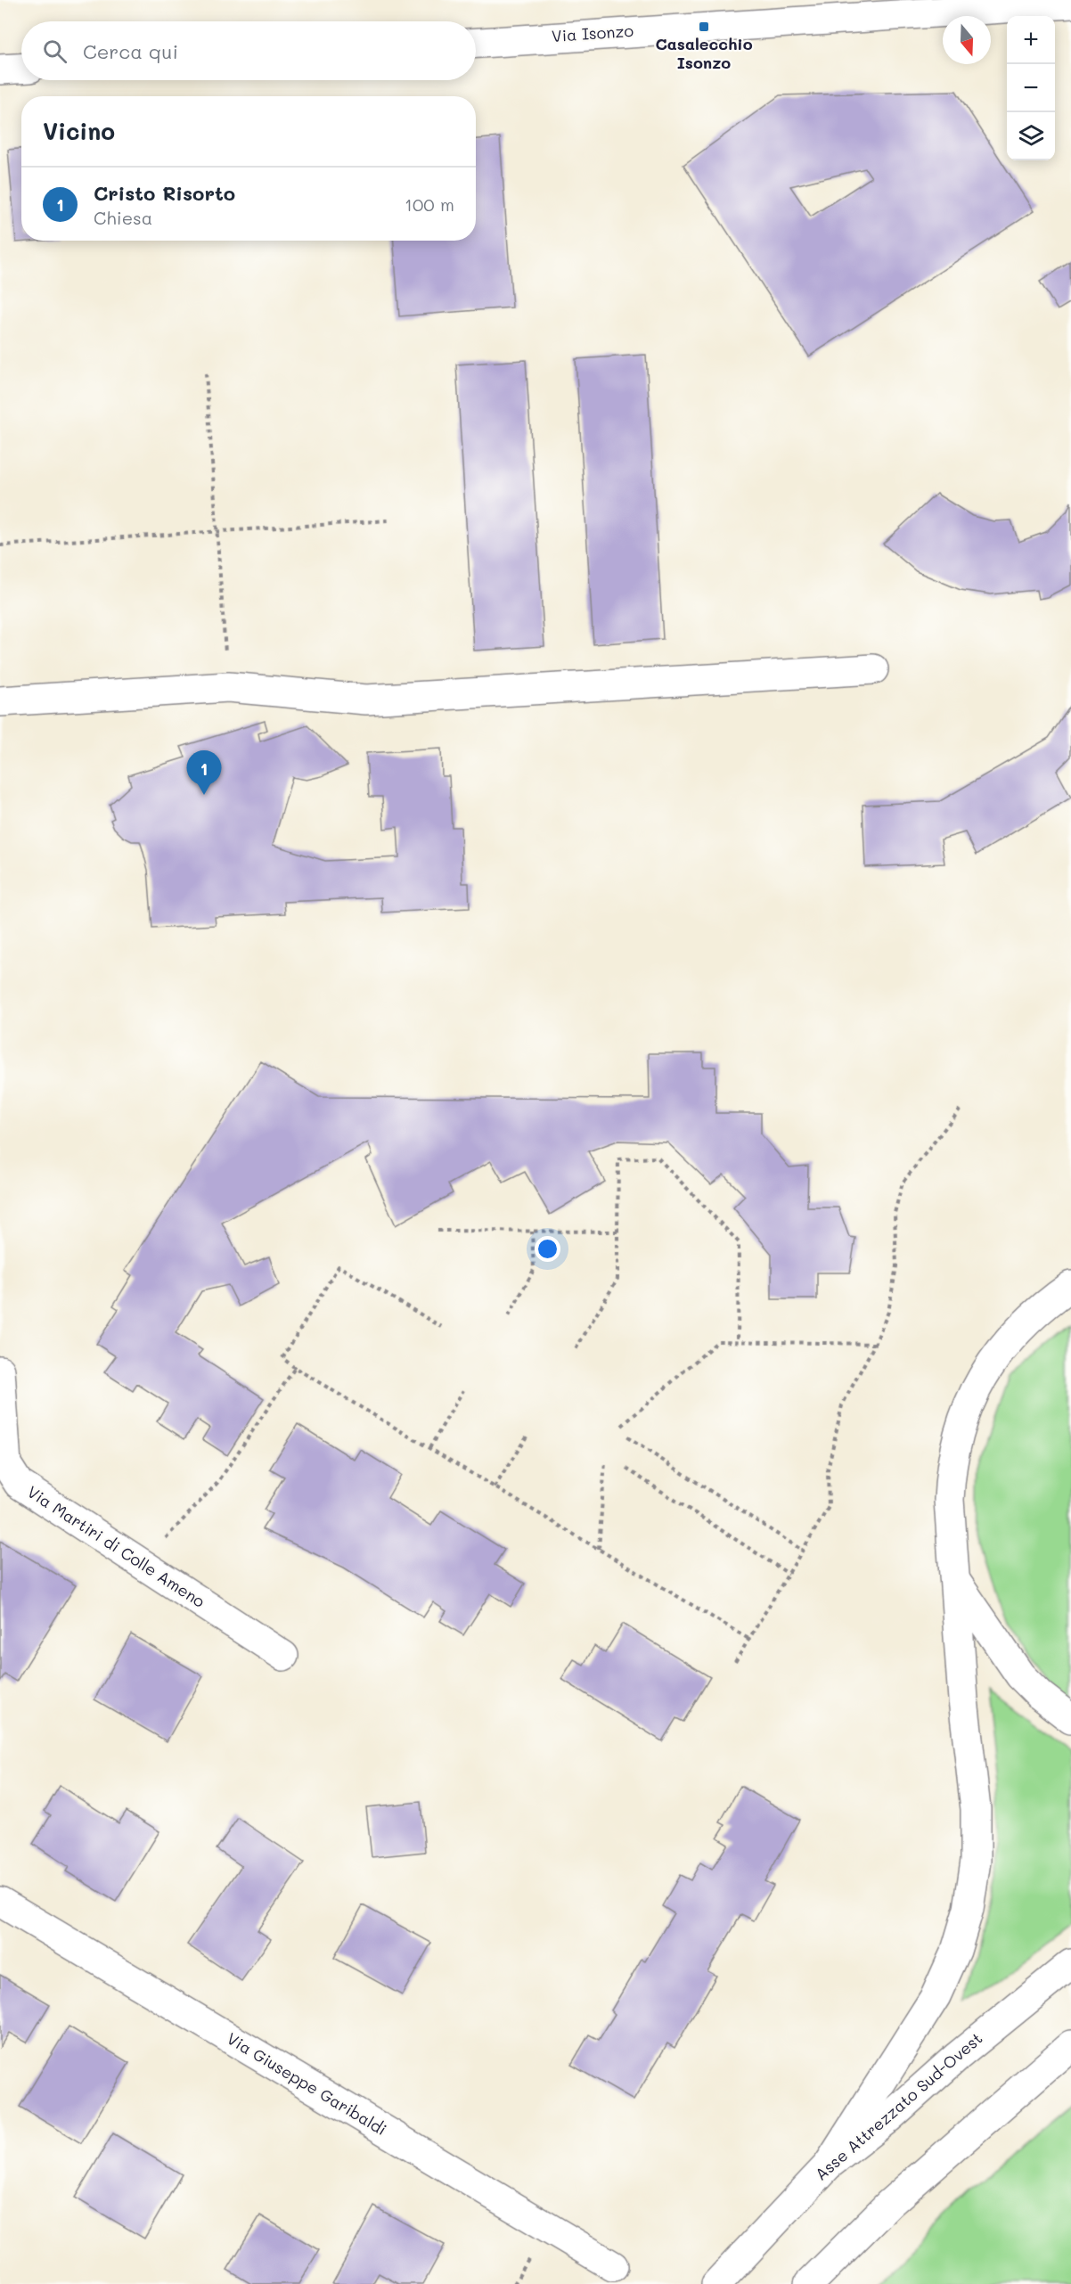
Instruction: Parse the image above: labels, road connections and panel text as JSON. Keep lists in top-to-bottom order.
{
  "streets": {
    "main road": [
      "Via Isonzo",
      "Via Martiri di Colle Ameno",
      "Via Giuseppe Garibaldi",
      "Asse Attrezzato Sud-Ovest"
    ]
  },
  "places": {
    "transit": ["Casalecchio Isonzo"]
  },
  "north": "bottom",
  "page": {
    "map_buttons": ["+", "−"],
    "search": "Cerca qui",
    "heading": "Vicino",
    "list": [
      {
        "mark": "1",
        "name": "Cristo Risorto",
        "note": "Chiesa",
        "value": "100 m"
      }
    ],
    "pins": "1"
  }
}
